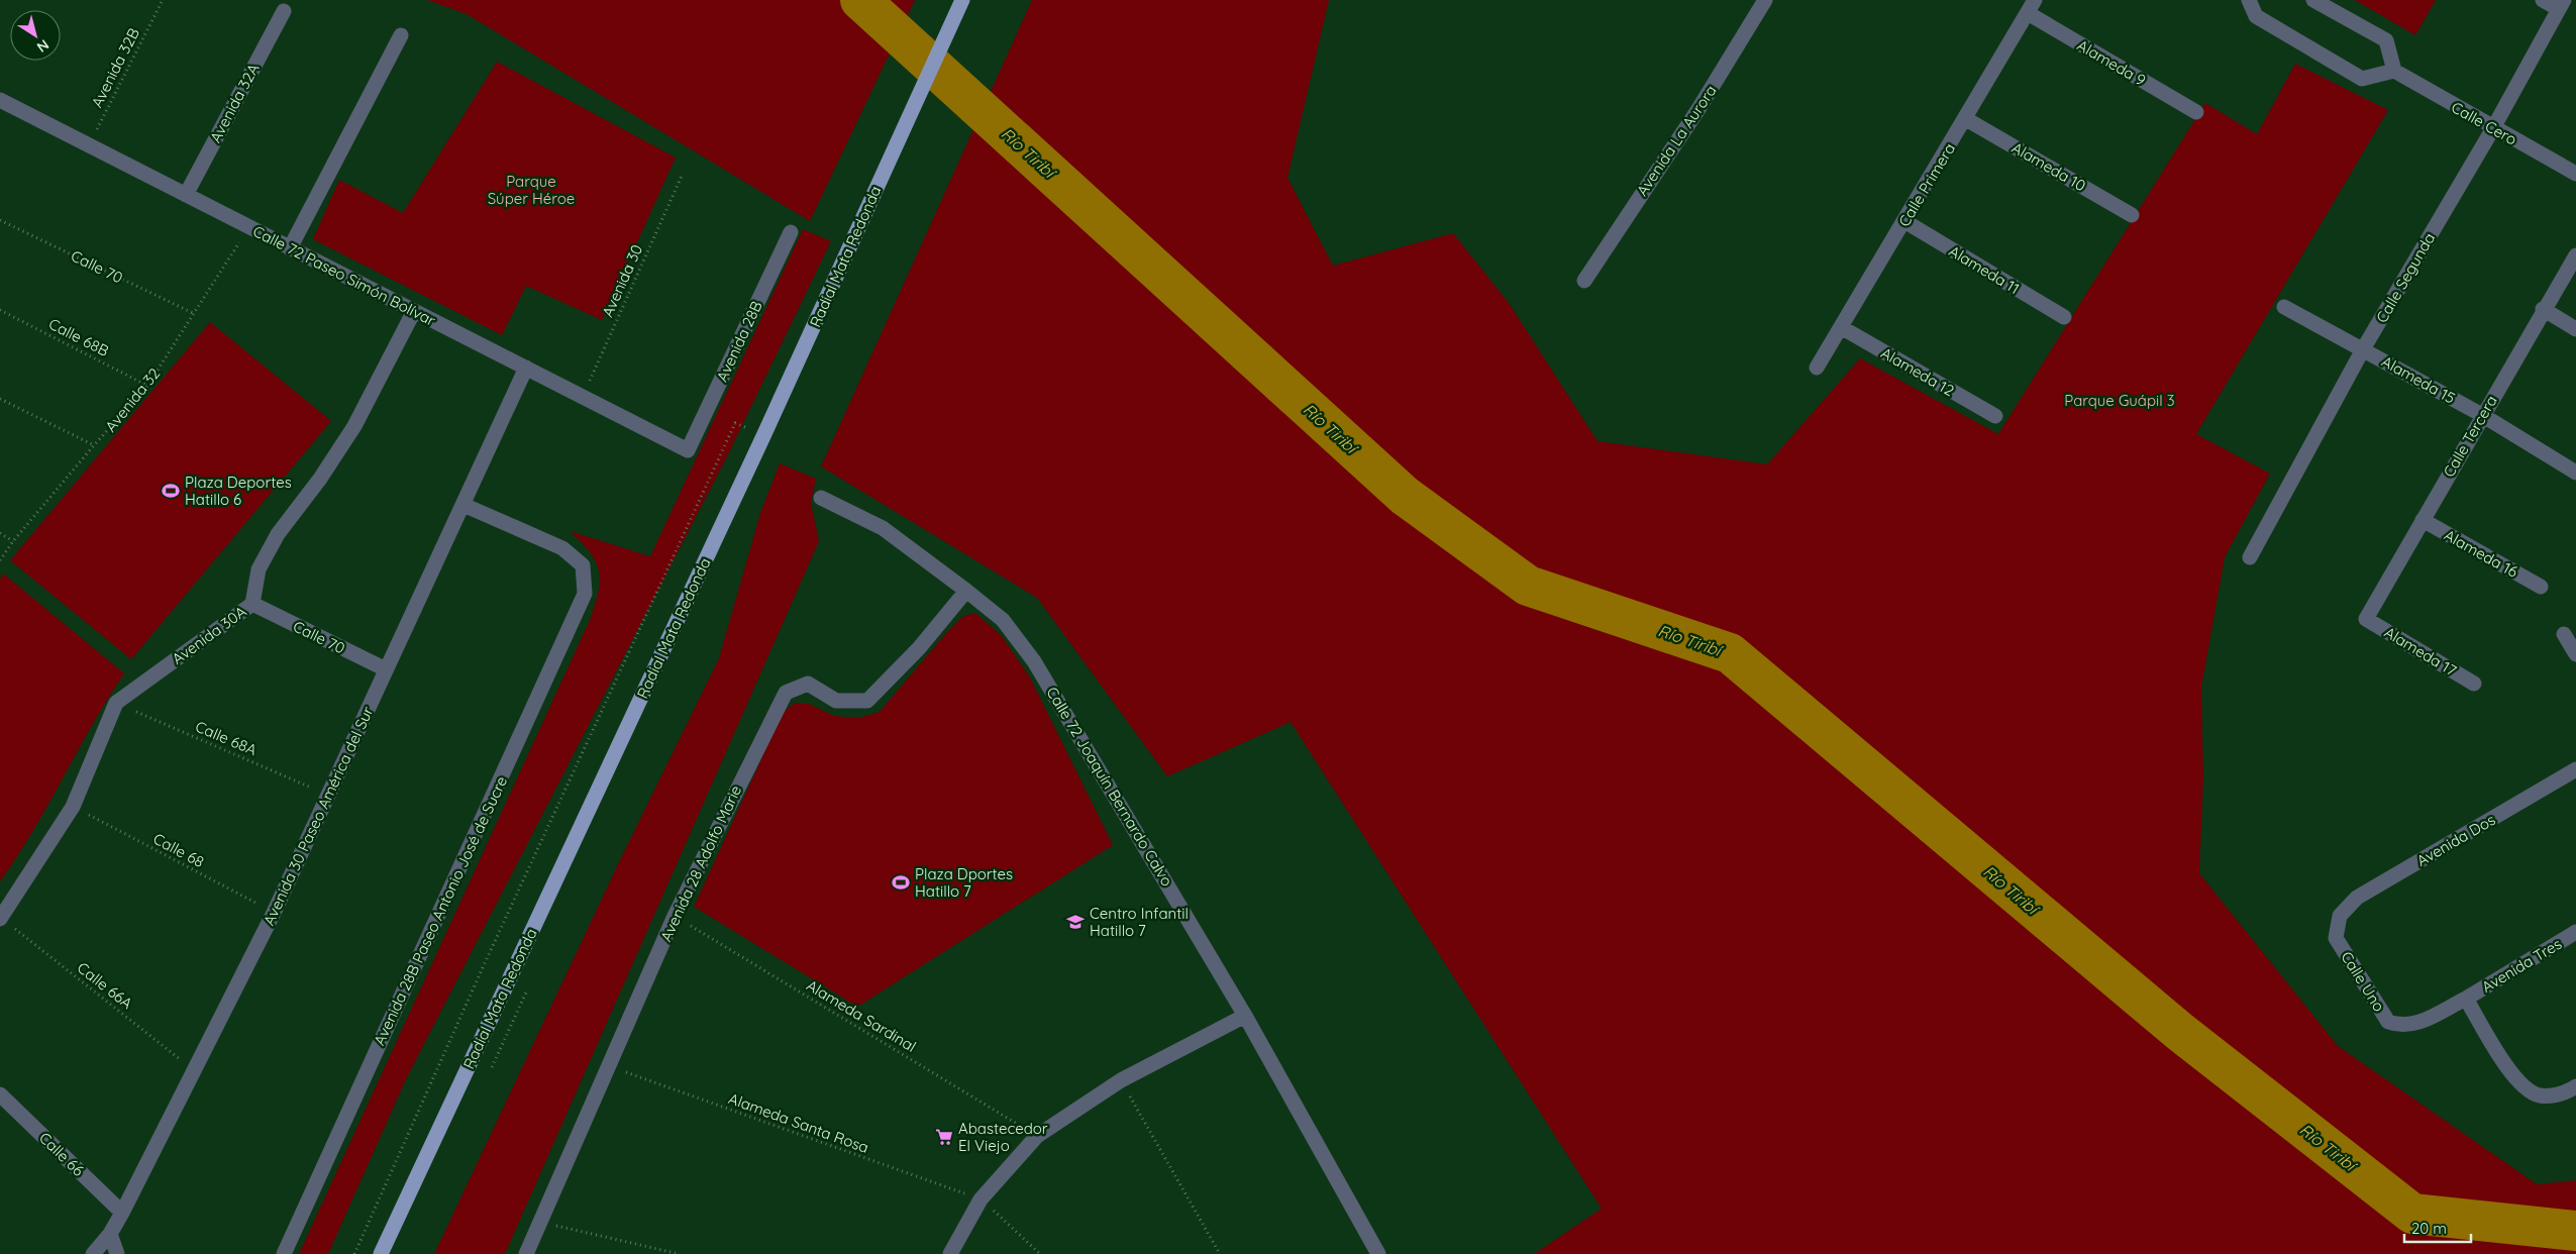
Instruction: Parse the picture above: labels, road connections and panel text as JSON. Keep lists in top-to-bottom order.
{
  "streets": {
    "main road": ["Radial Mata Redonda"],
    "street": [
      "Alameda 9",
      "Avenida 32A",
      "Calle Cero",
      "Avenida La Aurora",
      "Alameda 10",
      "Calle Primera",
      "Calle 70",
      "Alameda 11",
      "Calle 72 Paseo Simón Bolívar",
      "Calle Segunda",
      "Avenida 28B",
      "Alameda 12",
      "Alameda 15",
      "Calle Tercera",
      "Alameda 16",
      "Avenida 30A",
      "Alameda 17",
      "Calle 72 Joaquín Bernardo Calvo",
      "Avenida 30 Paseo América del Sur",
      "Avenida Dos",
      "Avenida 28 Adolfo Marie",
      "Avenida 28B Paseo Antonio José de Sucre",
      "Avenida Tres",
      "Calle Uno",
      "Calle 66"
    ],
    "path": [
      "Avenida 32B",
      "Avenida 30",
      "Calle 68B",
      "Avenida 32",
      "Calle 68A",
      "Calle 68",
      "Calle 66A",
      "Alameda Sardinal",
      "Alameda Santa Rosa"
    ]
  },
  "crossings": [
    ["Alameda 9", "Calle Primera"],
    ["Avenida 32B", "Calle 72 Paseo Simón Bolívar"],
    ["Avenida 32A", "Calle 72 Paseo Simón Bolívar"],
    ["Calle Cero", "Calle Segunda"],
    ["Alameda 10", "Calle Primera"],
    ["Calle Primera", "Alameda 11"],
    ["Calle Primera", "Alameda 12"],
    ["Calle 70", "Avenida 32"],
    ["Calle 70", "Avenida 30A"],
    ["Calle 70", "Avenida 30 Paseo América del Sur"],
    ["Calle 72 Paseo Simón Bolívar", "Avenida 30"],
    ["Calle 72 Paseo Simón Bolívar", "Avenida 28B"],
    ["Calle 72 Paseo Simón Bolívar", "Avenida 32"],
    ["Calle 72 Paseo Simón Bolívar", "Avenida 30A"],
    ["Calle 72 Paseo Simón Bolívar", "Avenida 30 Paseo América del Sur"],
    ["Calle Segunda", "Alameda 15"],
    ["Calle 68B", "Avenida 32"],
    ["Alameda 15", "Calle Tercera"],
    ["Calle Tercera", "Alameda 16"],
    ["Calle Tercera", "Alameda 17"],
    ["Avenida 30A", "Calle 68A"],
    ["Calle 68A", "Avenida 30 Paseo América del Sur"],
    ["Calle 72 Joaquín Bernardo Calvo", "Avenida 28 Adolfo Marie"],
    ["Avenida 30 Paseo América del Sur", "Calle 68"],
    ["Avenida 30 Paseo América del Sur", "Avenida 28B Paseo Antonio José de Sucre"],
    ["Avenida 30 Paseo América del Sur", "Calle 66A"],
    ["Avenida 30 Paseo América del Sur", "Calle 66"],
    ["Avenida Dos", "Calle Uno"],
    ["Avenida 28 Adolfo Marie", "Alameda Sardinal"],
    ["Avenida 28 Adolfo Marie", "Alameda Santa Rosa"],
    ["Avenida Tres", "Calle Uno"]
  ],
  "water": ["Río Tiribí"],
  "parks": ["Parque Súper Héroe", "Parque Guápil 3"],
  "places": {
    "sports": ["Plaza Deportes Hatillo 6", "Plaza Dportes Hatillo 7"],
    "school or university": ["Centro Infantil Hatillo 7"],
    "supermarket": ["Abastecedor El Viejo"]
  },
  "scale_bar": "20 m",
  "north": "bottom right"
}
